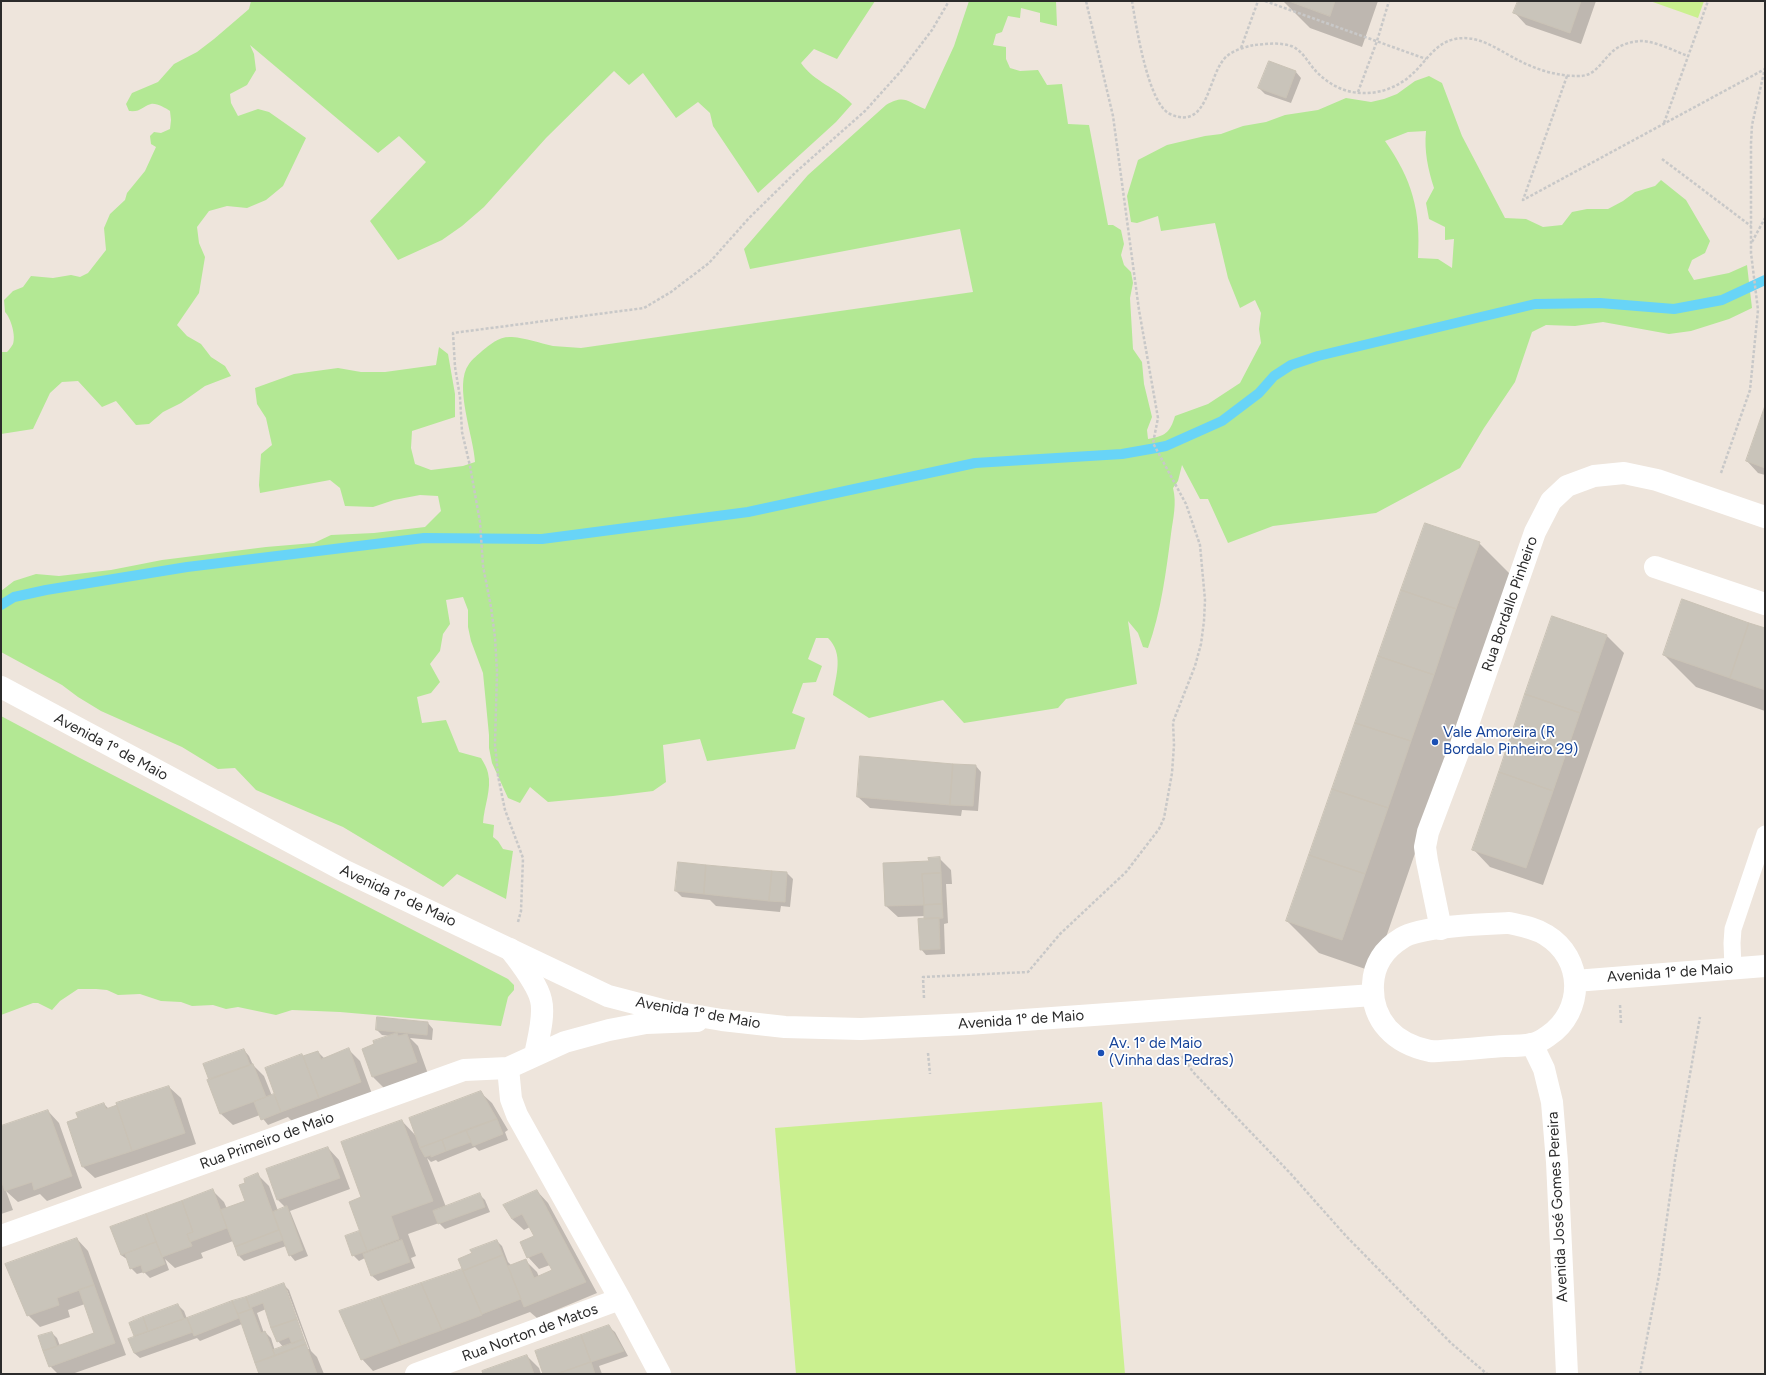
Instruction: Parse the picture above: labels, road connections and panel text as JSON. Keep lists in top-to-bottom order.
{
  "streets": {
    "street": [
      "Rua Bordallo Pinheiro",
      "Avenida 1º de Maio",
      "Rua Primeiro de Maio",
      "Avenida José Gomes Pereira",
      "Rua Norton de Matos"
    ]
  },
  "crossings": [
    ["Avenida 1º de Maio", "Rua Primeiro de Maio"]
  ],
  "places": ["Vale Amoreira (R Bordalo Pinheiro 29)", "Av. 1º de Maio (Vinha das Pedras)"]
}
